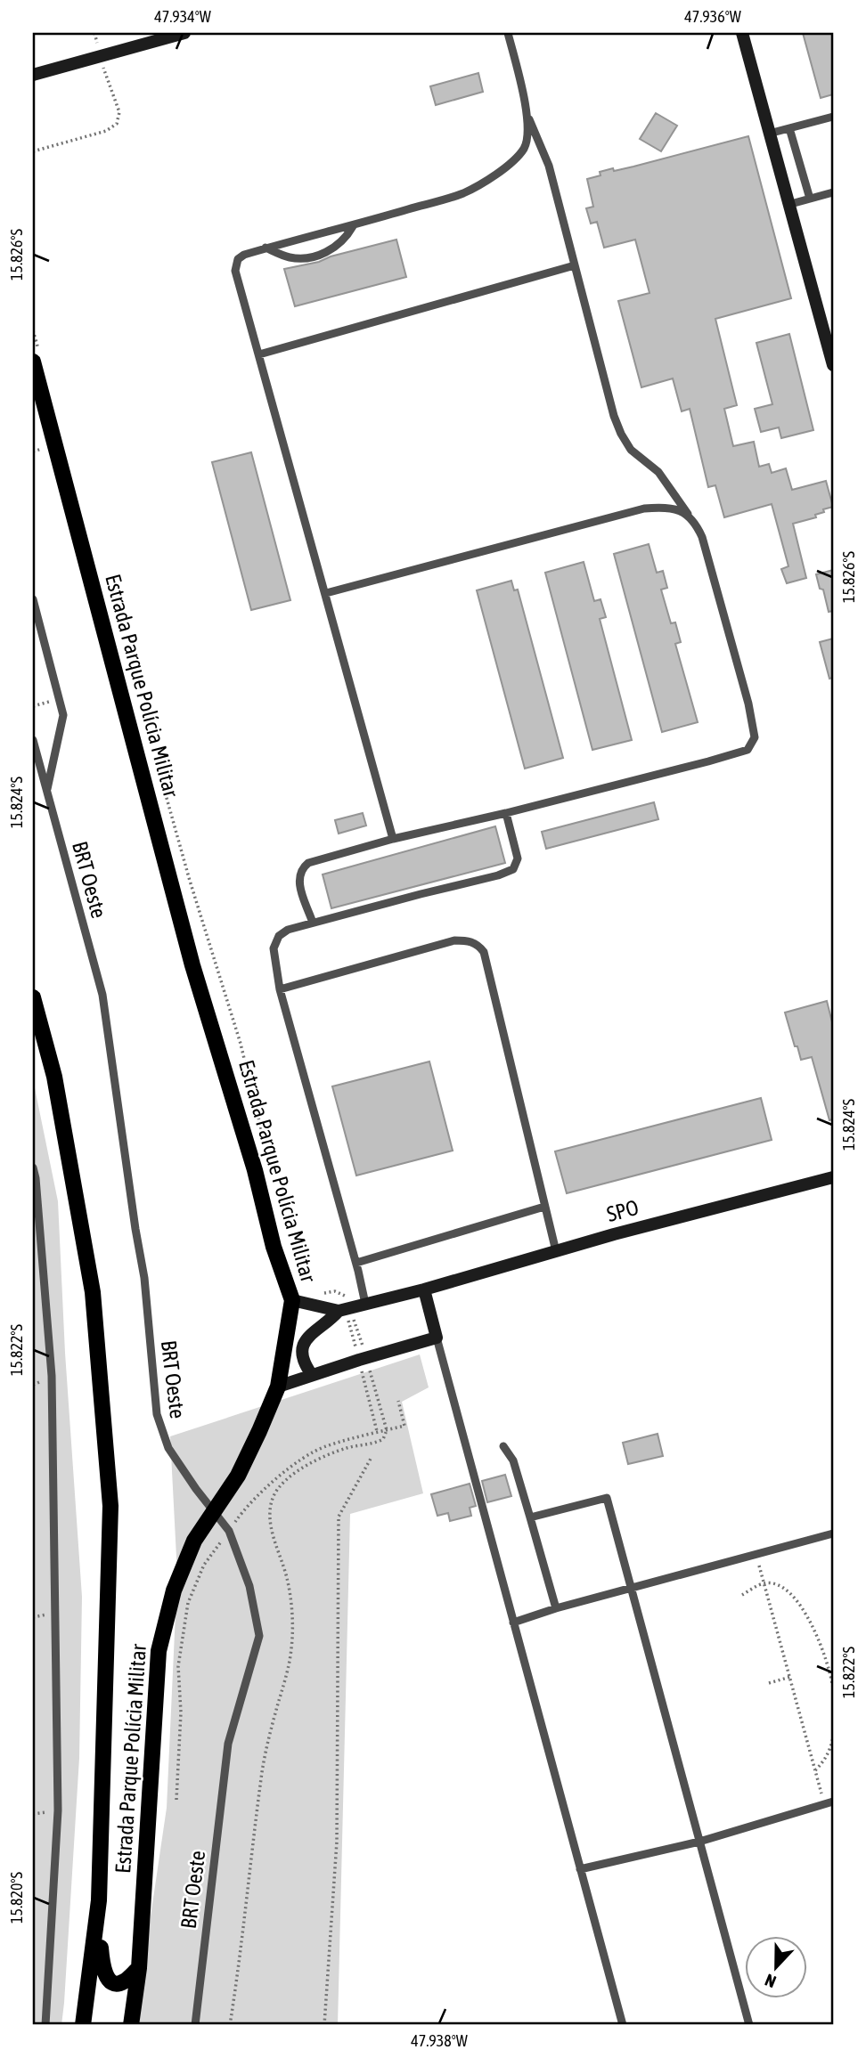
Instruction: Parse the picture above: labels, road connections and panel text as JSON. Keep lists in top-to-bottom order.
{
  "streets": {
    "main road": ["Estrada Parque Polícia Militar"],
    "street": ["SPO"],
    "lane": ["BRT Oeste"]
  },
  "crossings": [
    ["Estrada Parque Polícia Militar", "BRT Oeste"],
    ["Estrada Parque Polícia Militar", "SPO"]
  ],
  "north": "bottom",
  "coordinates": [
    "47.934°W",
    "47.936°W",
    "15.826°S",
    "15.824°S",
    "15.822°S",
    "15.820°S",
    "47.938°W"
  ]
}
